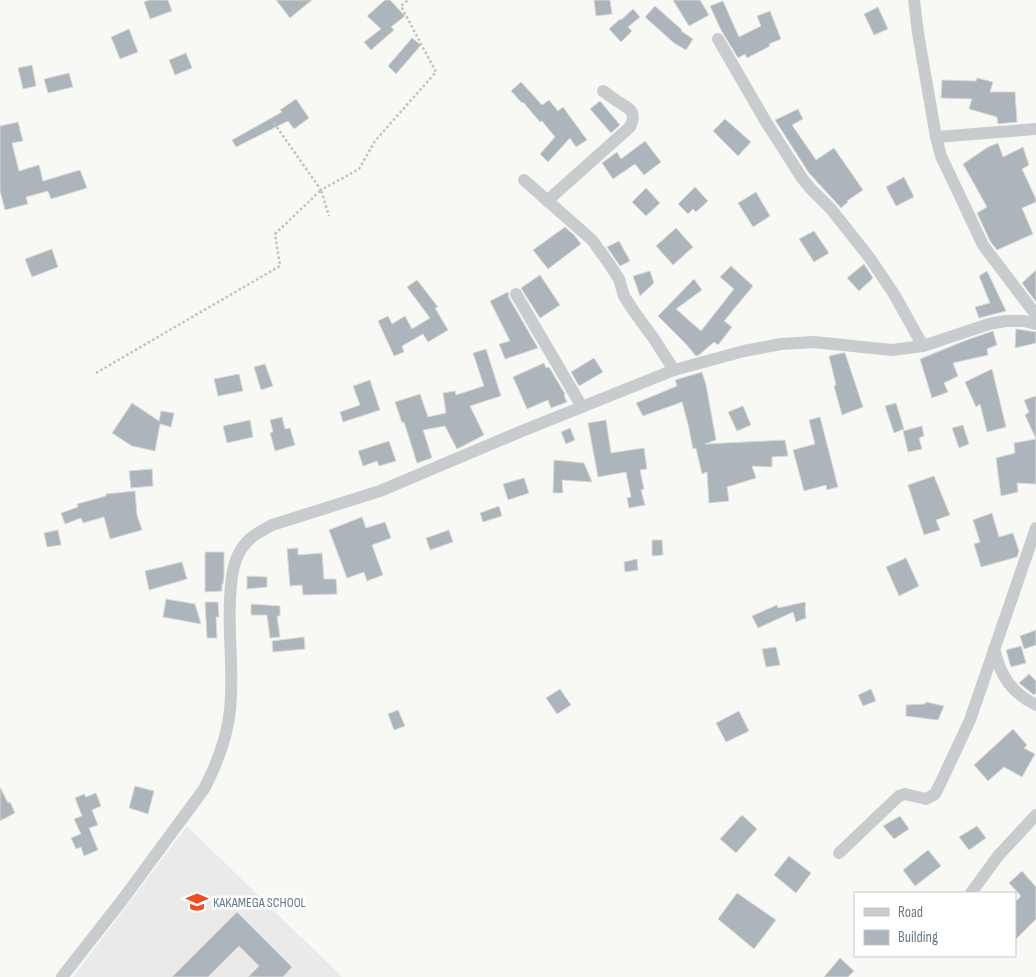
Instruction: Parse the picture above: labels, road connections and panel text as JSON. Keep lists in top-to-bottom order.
{
  "places": {
    "school or university": ["KAKAMEGA SCHOOL"]
  },
  "legend": ["Road", "Building"]
}
